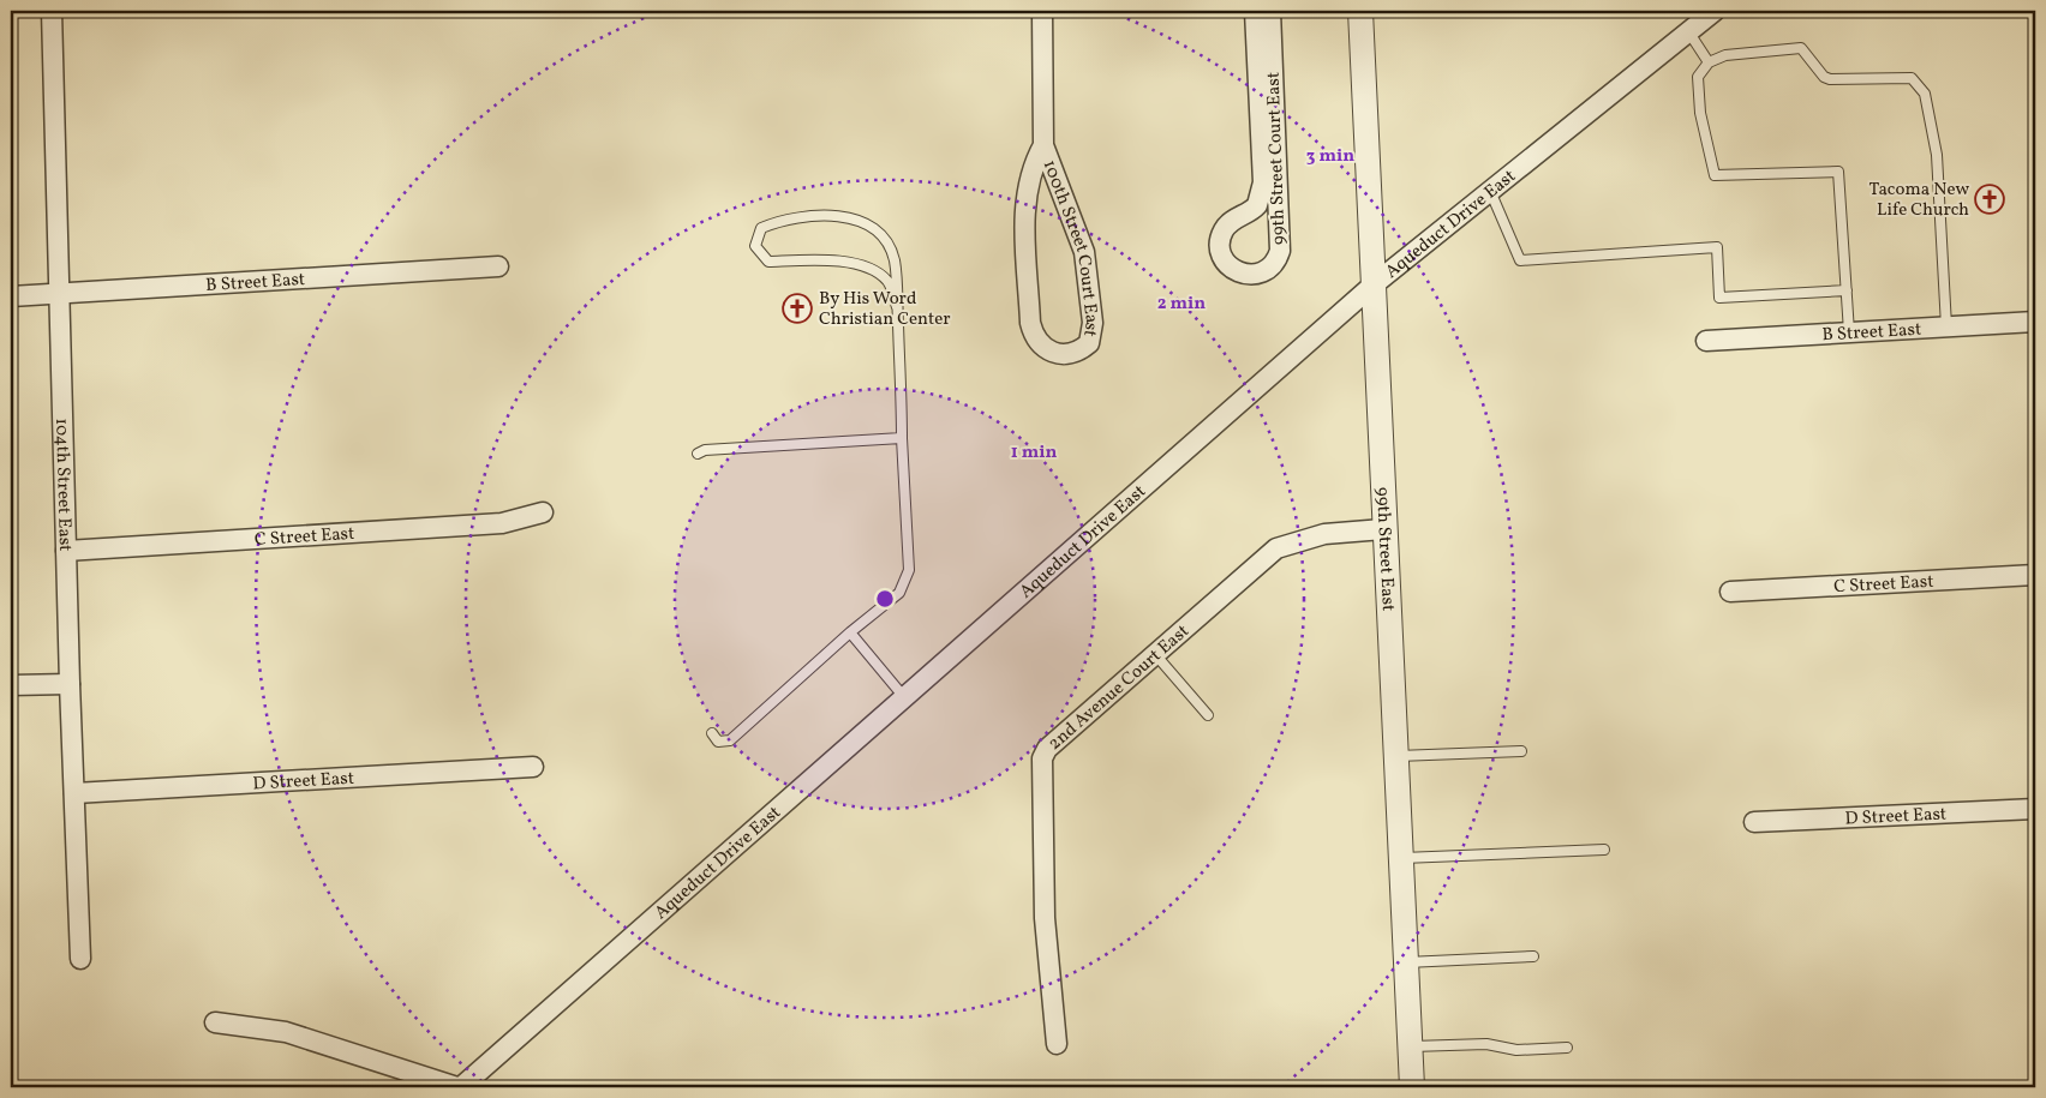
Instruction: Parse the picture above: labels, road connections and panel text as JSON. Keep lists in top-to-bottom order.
{
  "streets": {
    "street": [
      "99th Street Court East",
      "Aqueduct Drive East",
      "100th Street Court East",
      "B Street East",
      "104th Street East",
      "C Street East",
      "99th Street East",
      "2nd Avenue Court East",
      "D Street East"
    ]
  },
  "crossings": [
    ["Aqueduct Drive East", "99th Street East"],
    ["B Street East", "104th Street East"],
    ["104th Street East", "C Street East"],
    ["104th Street East", "D Street East"],
    ["99th Street East", "2nd Avenue Court East"]
  ],
  "places": {
    "church": ["Tacoma New Life Church", "By His Word Christian Center"]
  },
  "rings": ["3 min", "2 min", "1 min"]
}
